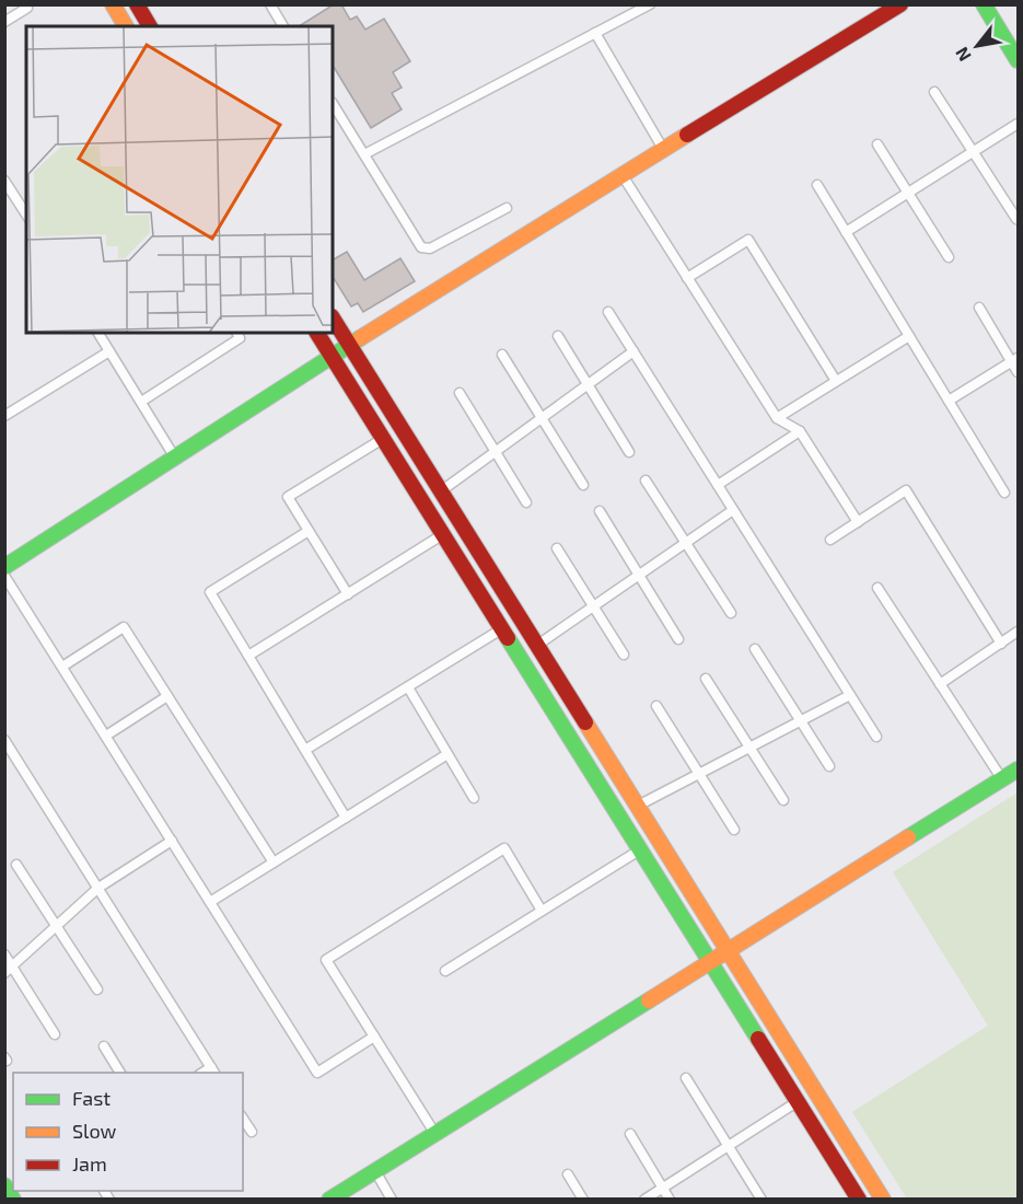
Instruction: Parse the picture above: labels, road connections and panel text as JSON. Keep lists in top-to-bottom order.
{
  "legend": ["Fast", "Slow", "Jam"],
  "north": "bottom left"
}
